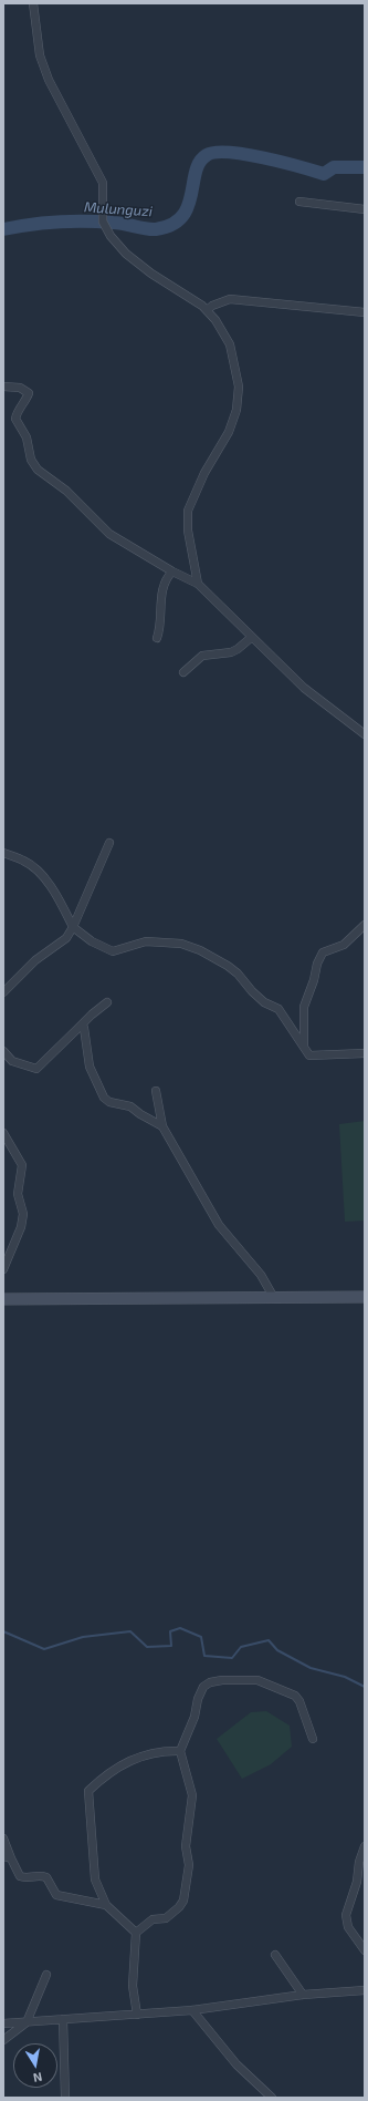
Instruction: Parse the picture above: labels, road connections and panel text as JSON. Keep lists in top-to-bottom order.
{
  "water": ["Mulunguzi"],
  "north": "bottom"
}
